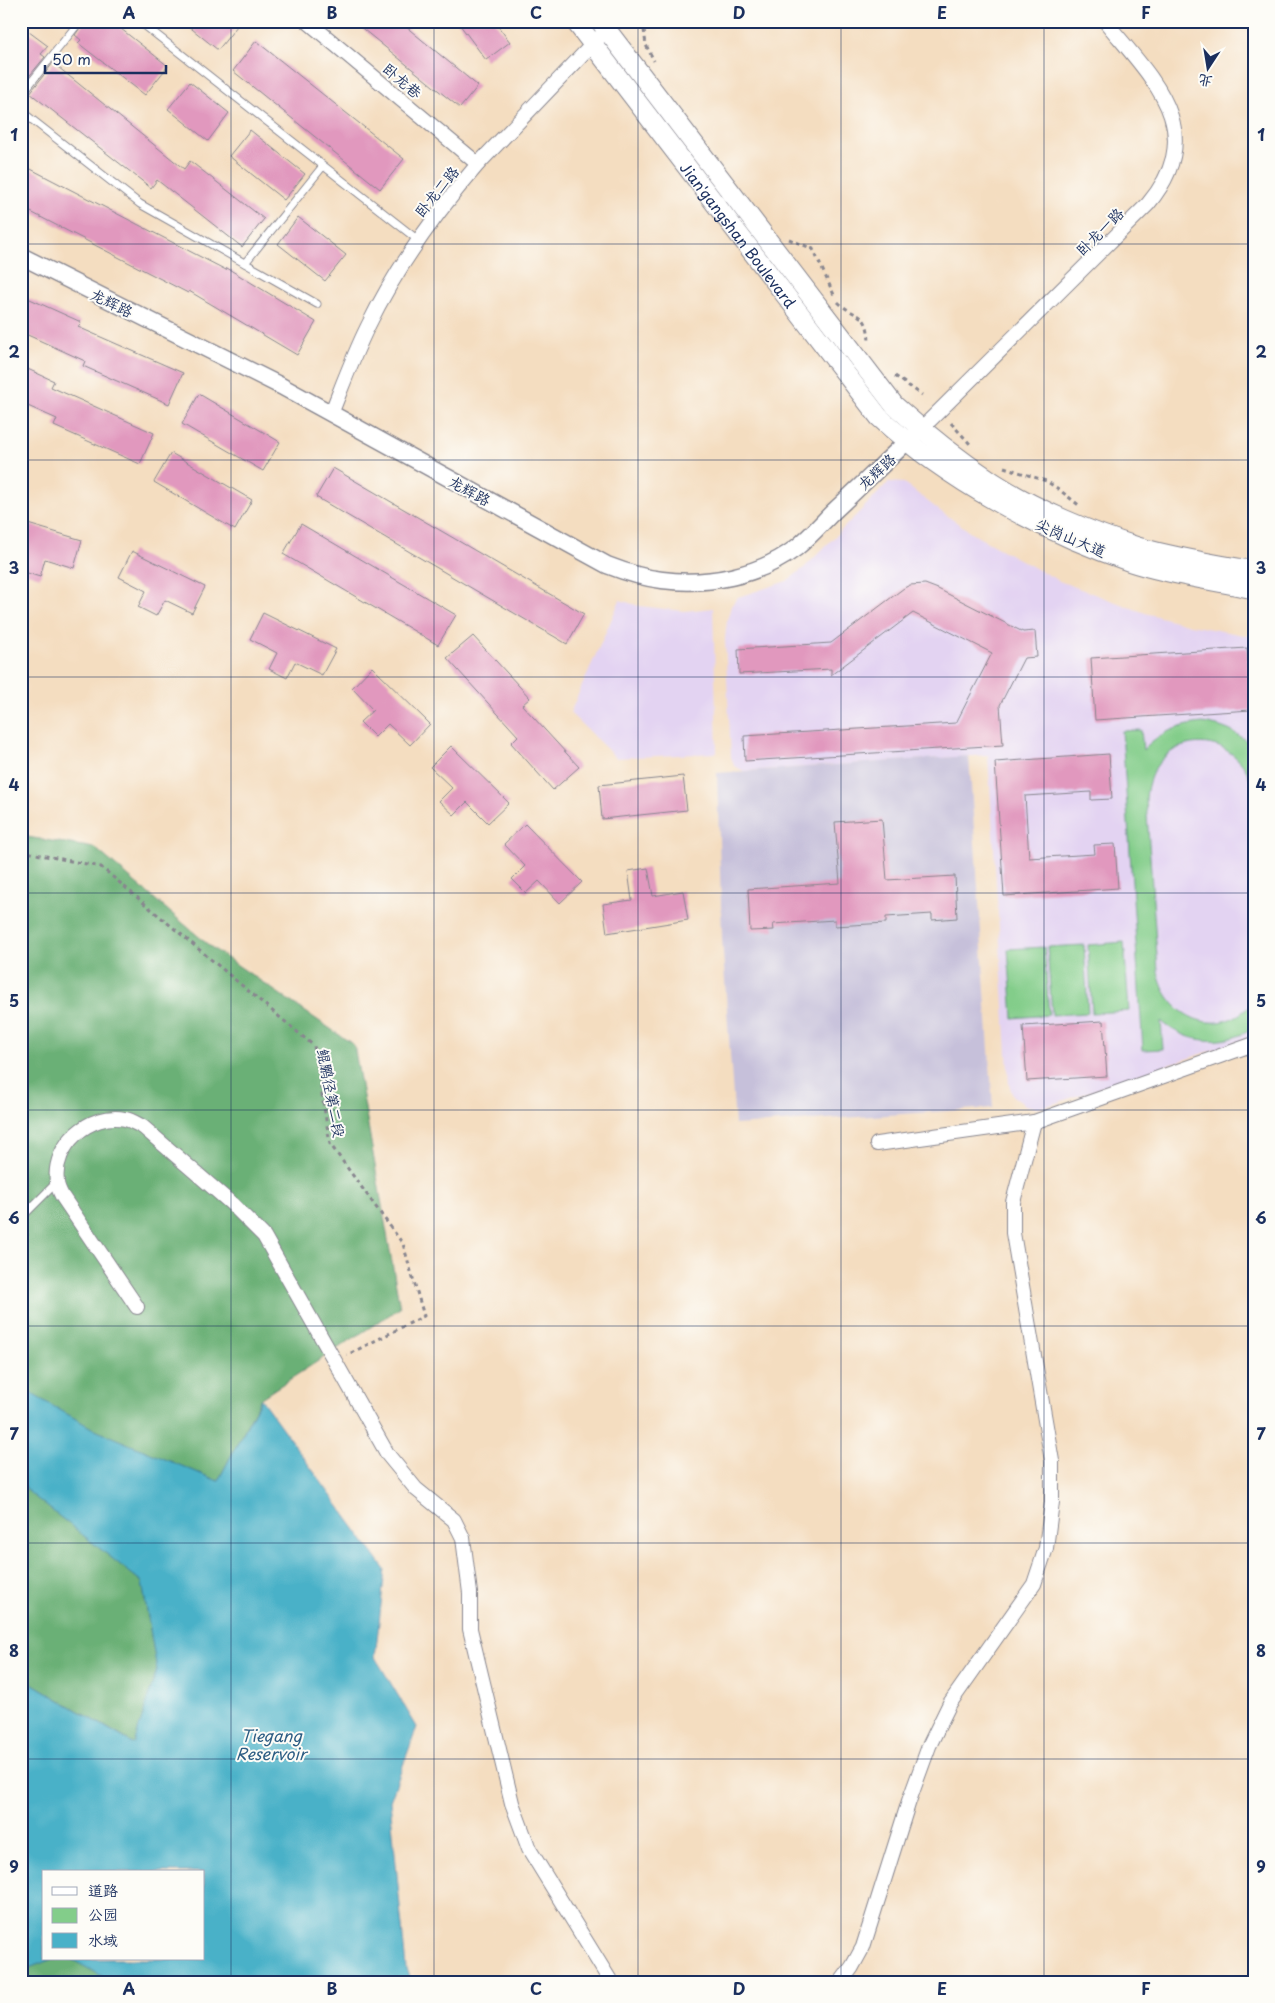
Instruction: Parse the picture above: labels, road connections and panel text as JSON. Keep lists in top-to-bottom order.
{
  "streets": {
    "main road": ["Jian'gangshan Boulevard", "尖岗山大道"],
    "street": [
      "卧龙巷",
      "卧龙二路",
      "卧龙一路",
      "龙辉路"
    ],
    "path": ["鲲鹏径第二段"]
  },
  "crossings": [
    ["卧龙巷", "卧龙二路"],
    ["卧龙二路", "Jian'gangshan Boulevard"],
    ["卧龙二路", "龙辉路"],
    ["卧龙一路", "Jian'gangshan Boulevard"],
    ["卧龙一路", "龙辉路"],
    ["卧龙一路", "尖岗山大道"],
    ["Jian'gangshan Boulevard", "龙辉路"],
    ["Jian'gangshan Boulevard", "尖岗山大道"],
    ["龙辉路", "尖岗山大道"]
  ],
  "water": ["Tiegang Reservoir"],
  "legend": ["道路", "公园", "水域"],
  "scale_bar": "50 m",
  "north": "bottom",
  "grid": {
    "columns": [
      "A",
      "B",
      "C",
      "D",
      "E",
      "F"
    ],
    "rows": [
      "1",
      "2",
      "3",
      "4",
      "5",
      "6",
      "7",
      "8",
      "9"
    ]
  }
}
